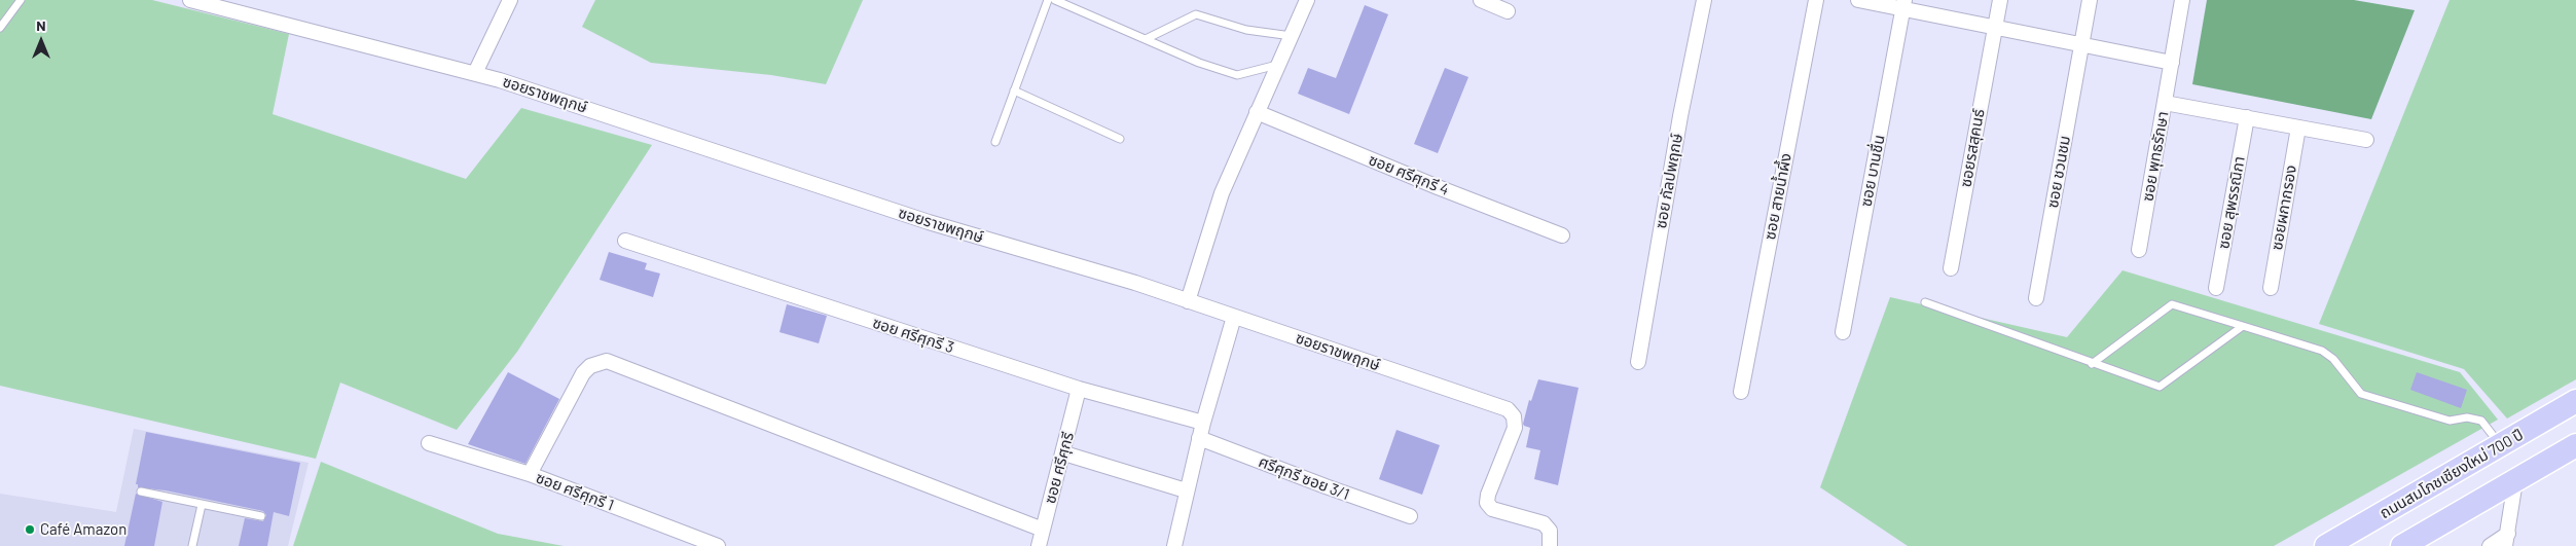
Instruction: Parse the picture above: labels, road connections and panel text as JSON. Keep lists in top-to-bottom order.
{
  "streets": {
    "main road": ["ถนนสมโภชเชียงใหม่ 700 ปี"],
    "street": [
      "ซอยราชพฤกษ์",
      "ซอยรสสุคนธ์",
      "ซอย พุทธรักษา",
      "ซอย บานชื่น",
      "ซอย ชวนชม",
      "ซอย ศรีศุกรี 4",
      "ซอย กัลปพฤกษ์",
      "ซอย สายน้ำผึ้ง",
      "ซอย สุพรรณิกา",
      "ซอยผกากรอง",
      "ซอย ศรีศุกรี 3",
      "ซอย ศรีศุกรี",
      "ศรีศุกรี ซอย 3/1",
      "ซอย ศรีศุกรี 1"
    ]
  },
  "crossings": [
    ["ซอย ศรีศุกรี 3", "ซอย ศรีศุกรี"]
  ],
  "places": ["Café Amazon"],
  "north": "top"
}
